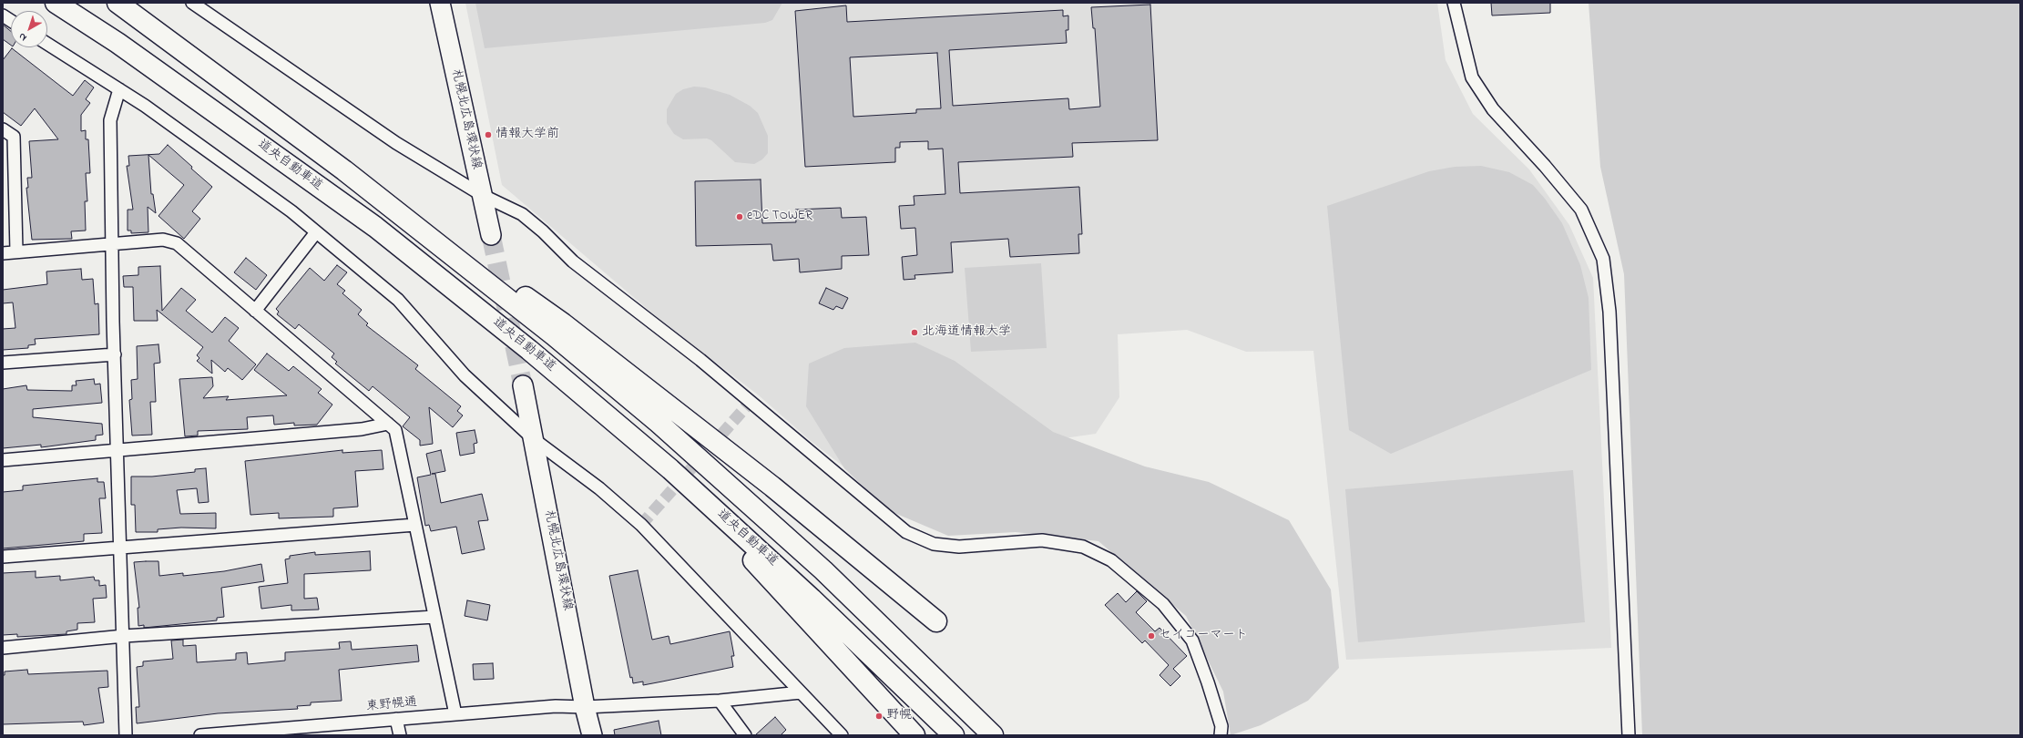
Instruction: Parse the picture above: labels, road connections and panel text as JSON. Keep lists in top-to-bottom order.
{
  "streets": {
    "highway": ["道央自動車道"],
    "main road": ["札幌北広島環状線"],
    "street": ["東野幌通"]
  },
  "crossings": [
    ["札幌北広島環状線", "東野幌通"]
  ],
  "places": [
    "情報大学前",
    "eDC TOWER",
    "北海道情報大学",
    "セイコーマート",
    "野幌"
  ],
  "north": "bottom left"
}
